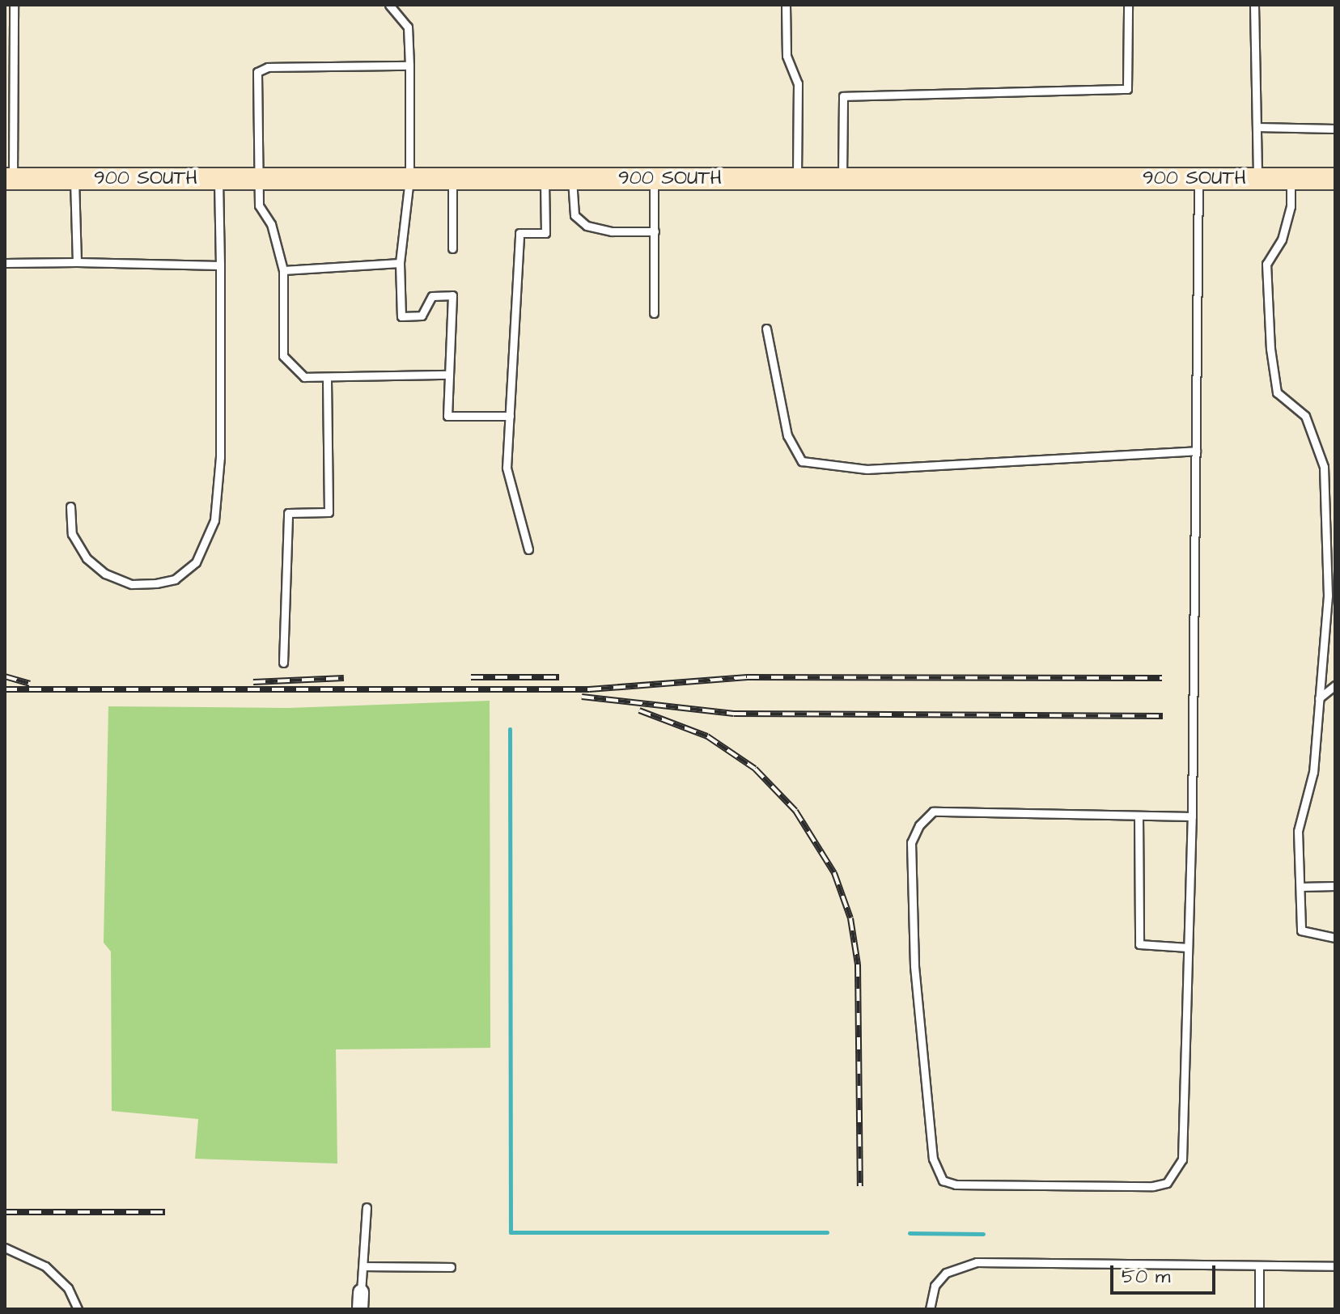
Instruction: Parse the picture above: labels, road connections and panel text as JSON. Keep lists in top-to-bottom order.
{
  "streets": {
    "street": ["900 SOUTH"]
  },
  "scale_bar": "50 m"
}
